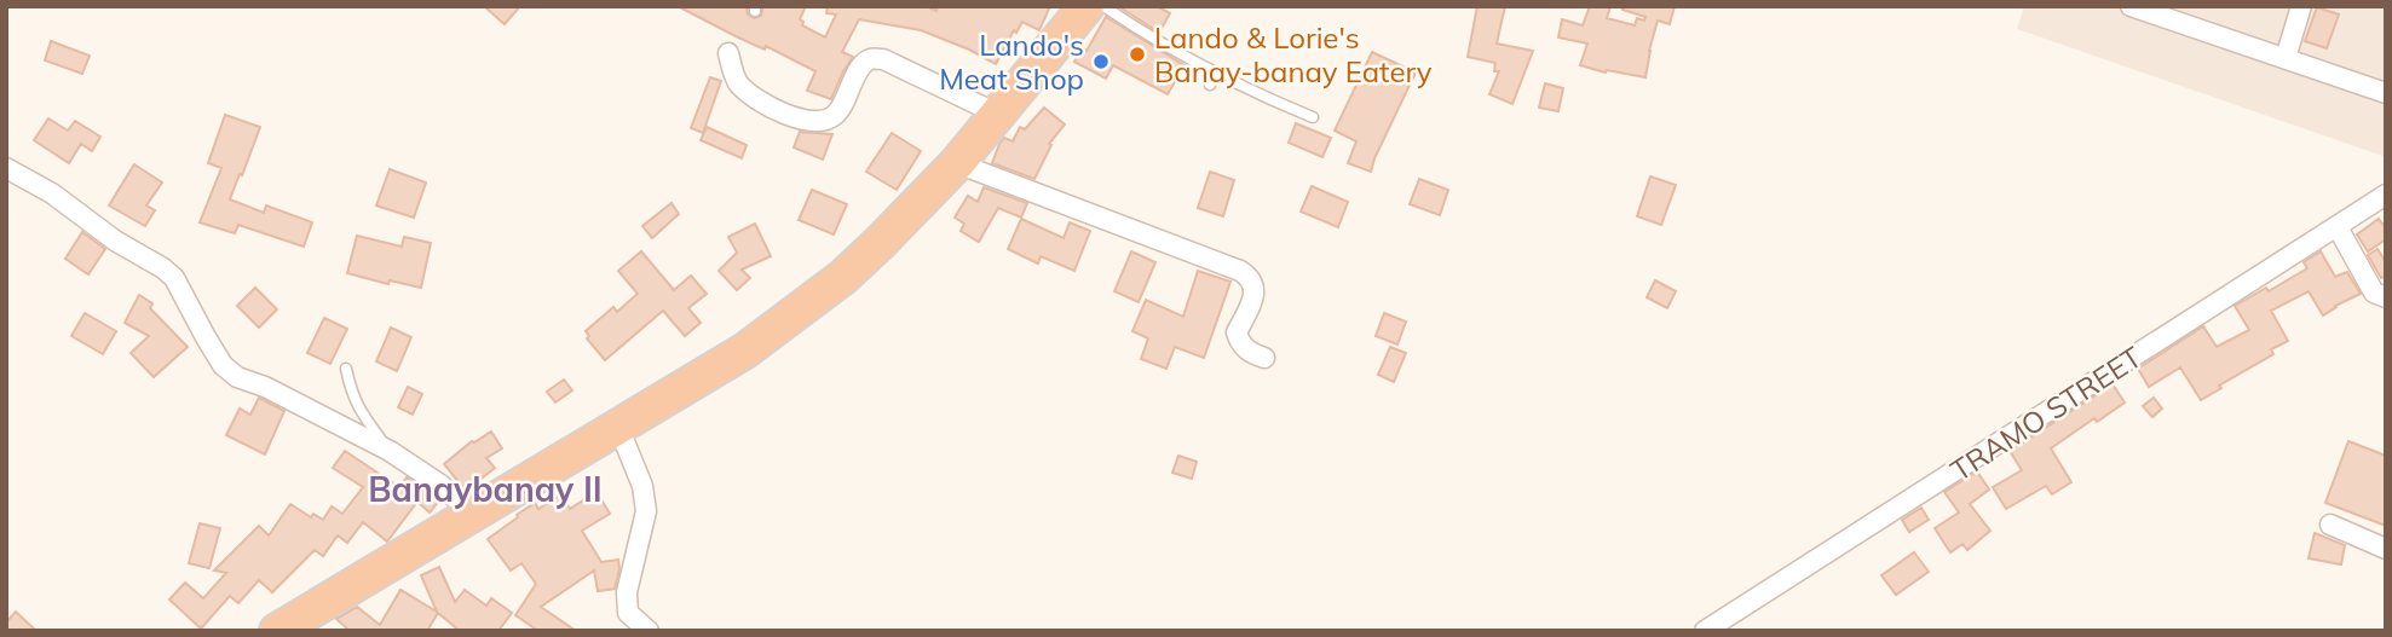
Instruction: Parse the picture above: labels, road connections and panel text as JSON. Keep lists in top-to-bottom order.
{
  "streets": {
    "street": ["TRAMO STREET"]
  },
  "districts": ["Banaybanay II"],
  "places": ["Lando & Lorie's Banay-banay Eatery", "Lando's Meat Shop"]
}
